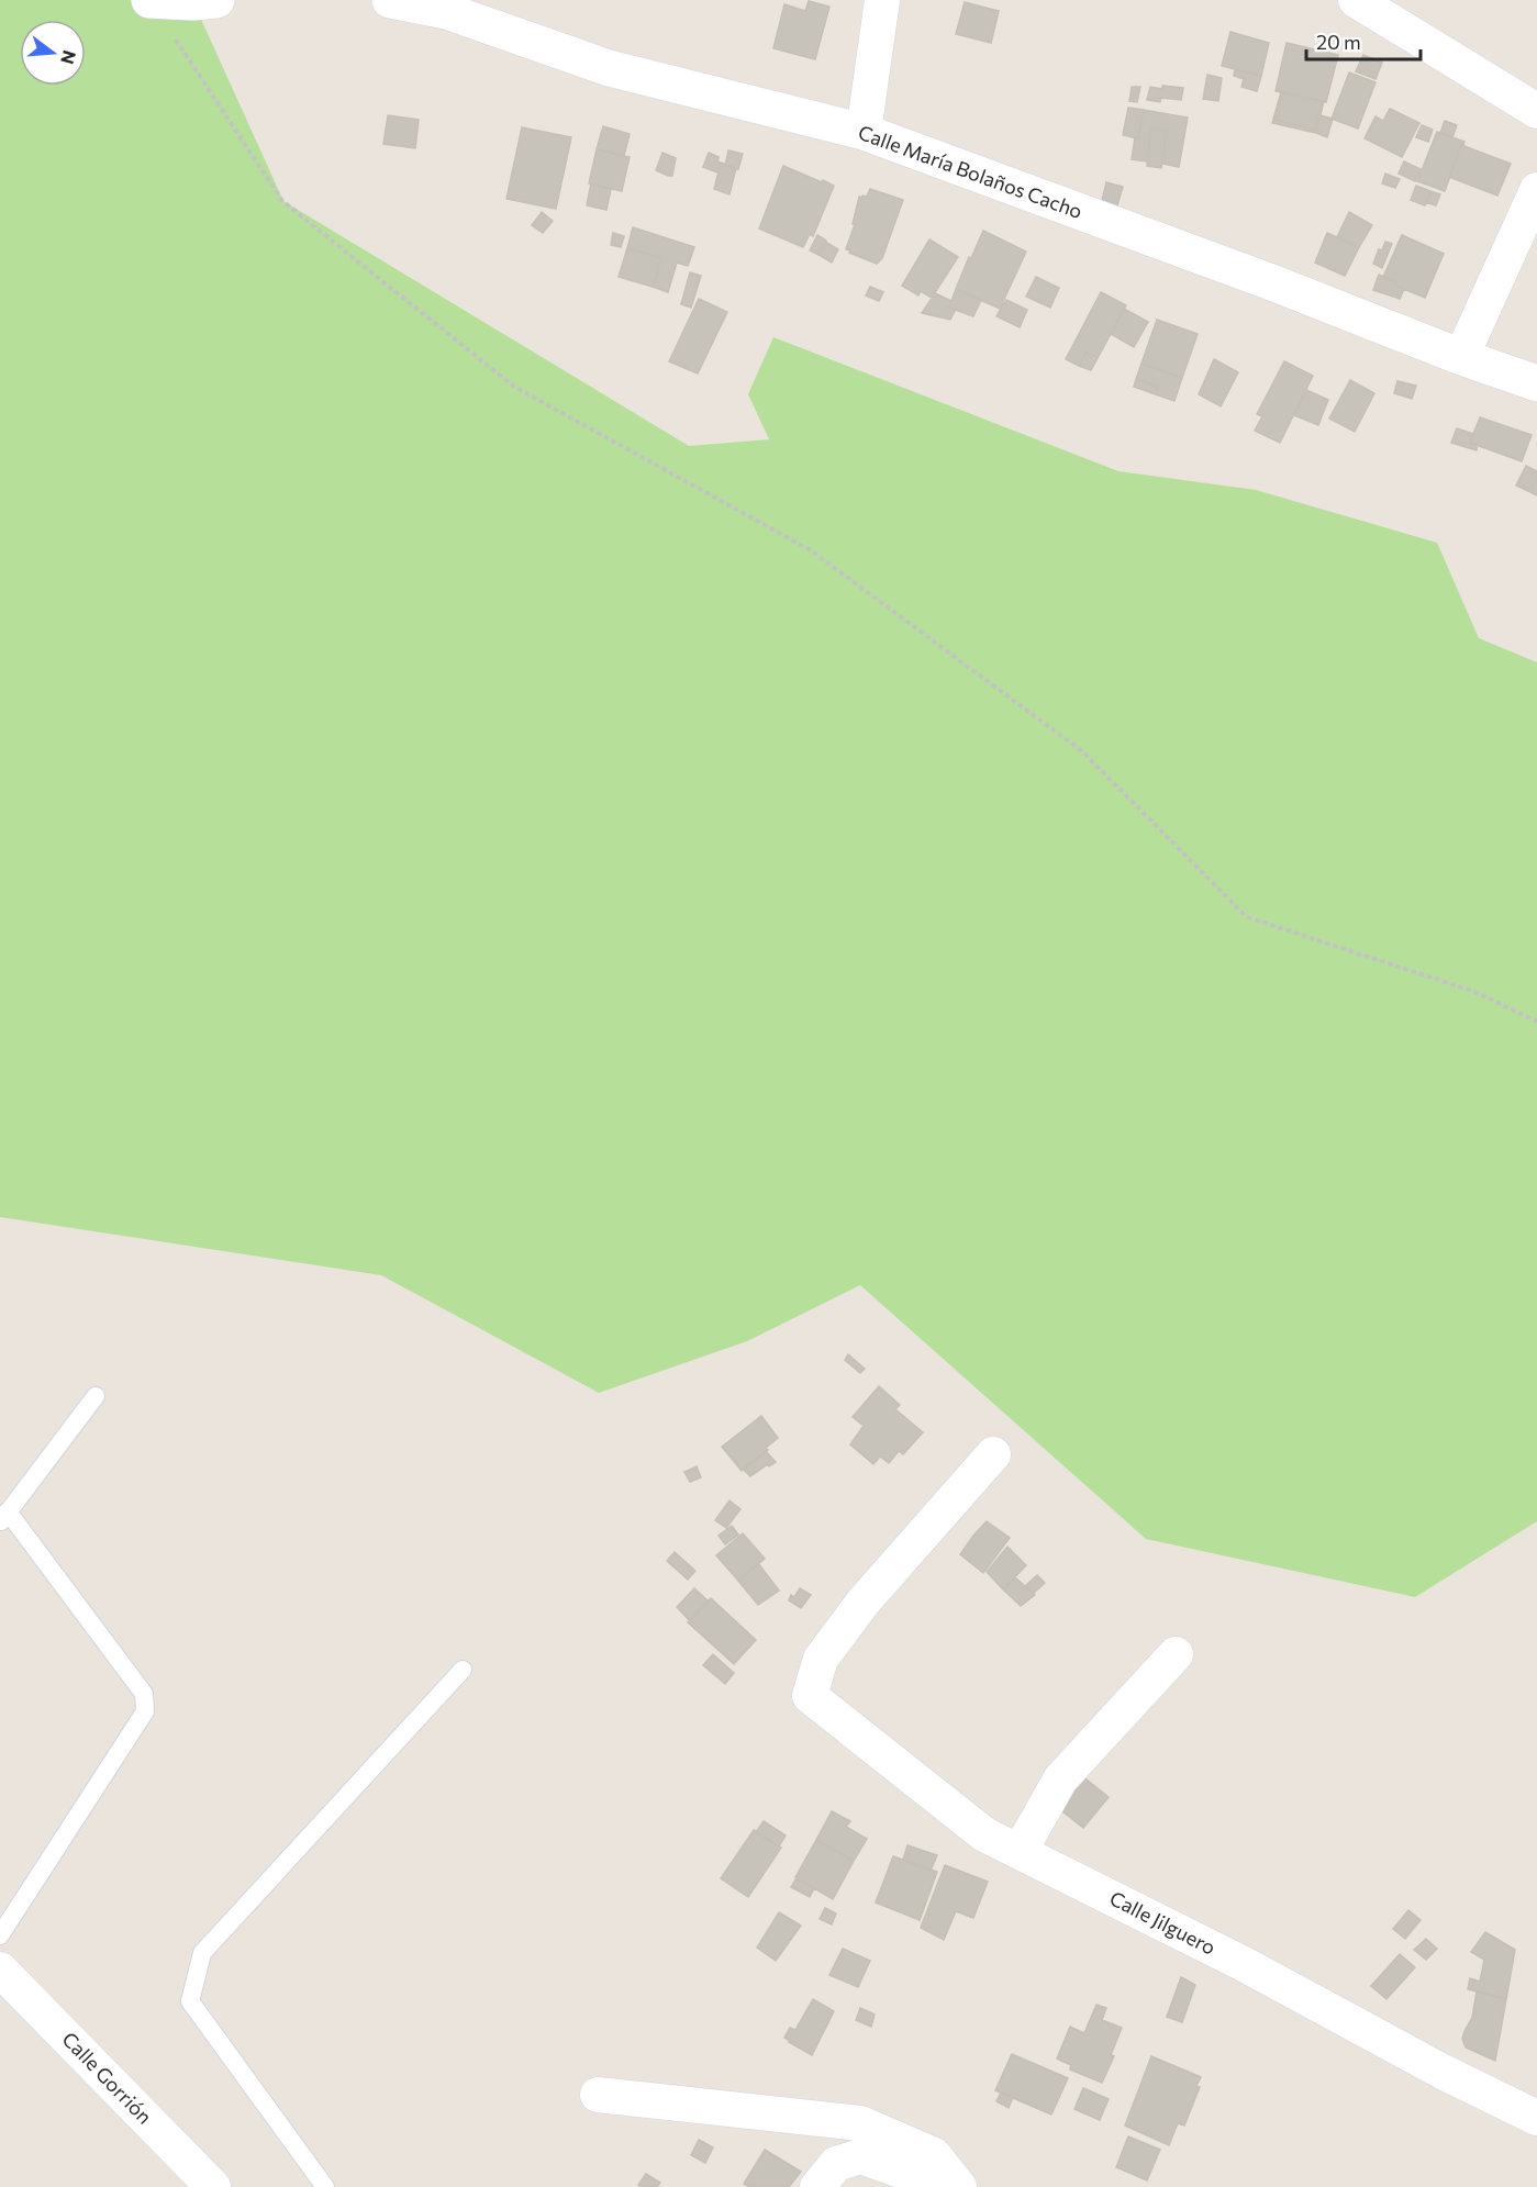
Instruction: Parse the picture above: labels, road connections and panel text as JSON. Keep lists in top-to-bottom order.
{
  "streets": {
    "street": ["Calle María Bolaños Cacho", "Calle Jilguero", "Calle Gorrión"]
  },
  "scale_bar": "20 m",
  "north": "right"
}
